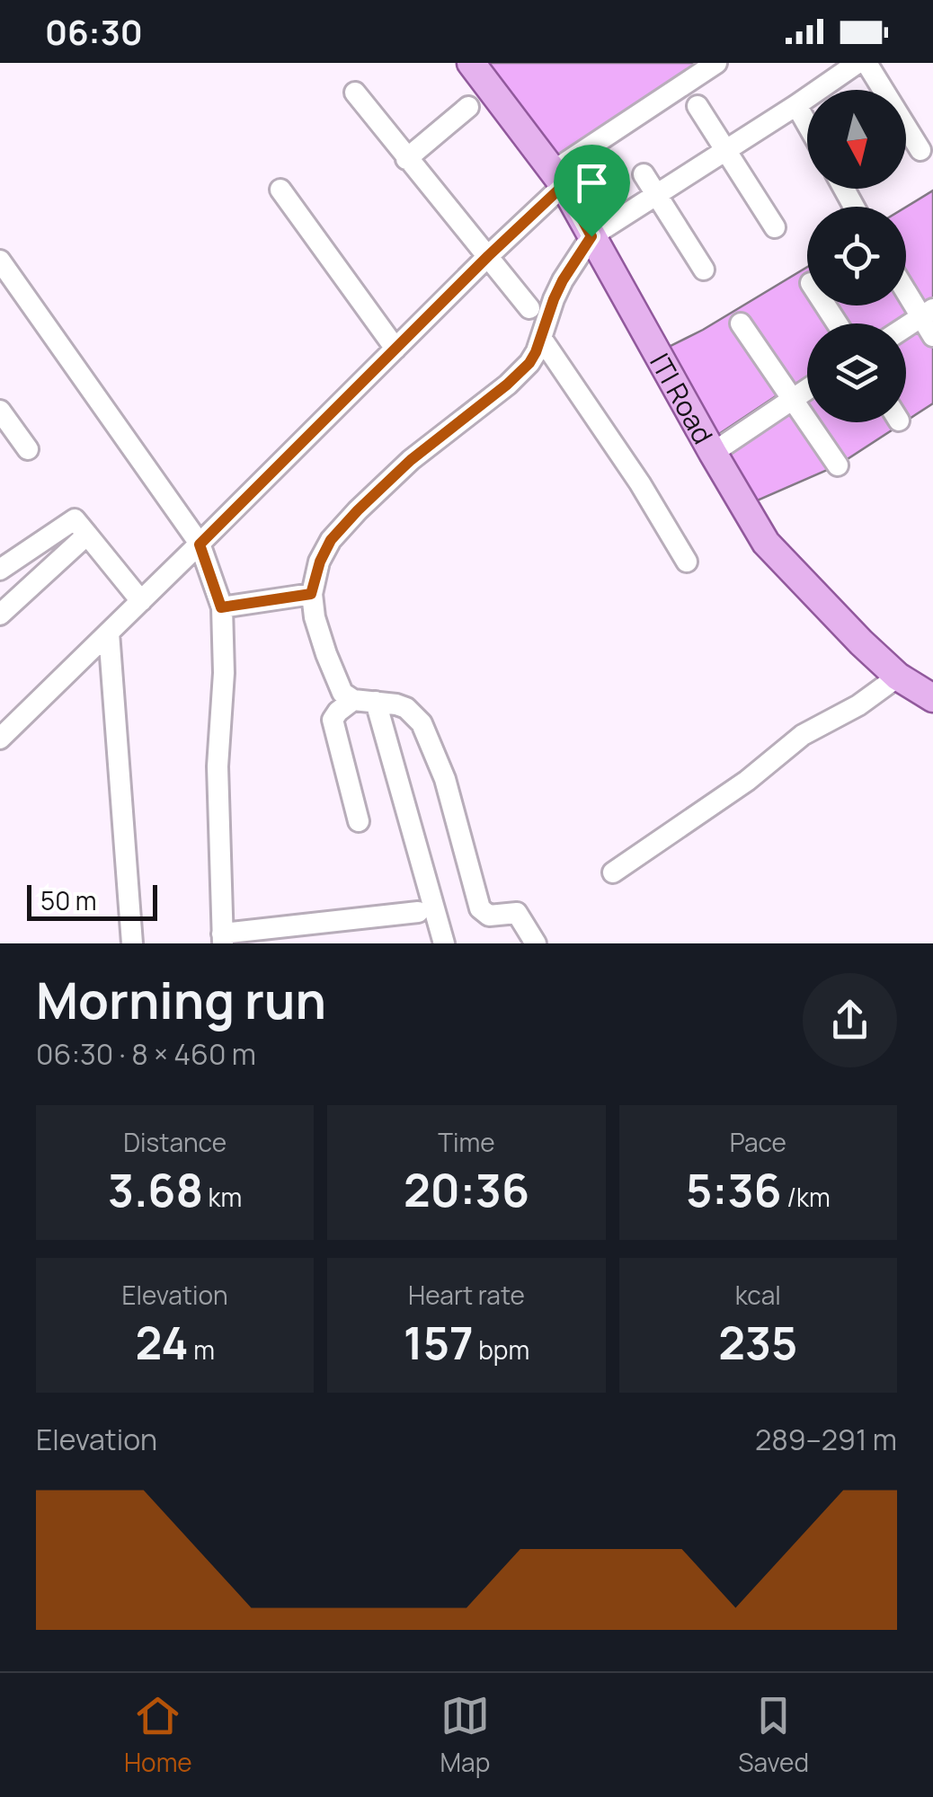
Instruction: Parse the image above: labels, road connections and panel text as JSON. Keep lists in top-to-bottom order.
{
  "streets": {
    "main road": ["ITI Road"]
  },
  "scale_bar": "50 m",
  "north": "bottom",
  "page": {
    "status": "06:30",
    "scale": "50 m",
    "heading": ["Morning run", "06:30 · 8 × 460 m"],
    "stats": [
      ["Distance", "3.68 km"],
      ["Time", "20:36"],
      ["Pace", "5:36 /km"],
      ["Elevation", "24 m"],
      ["Heart rate", "157 bpm"],
      ["kcal", "235"]
    ],
    "chart": ["Elevation", "289–291 m"],
    "tabs": ["Home", "Map", "Saved"]
  }
}
